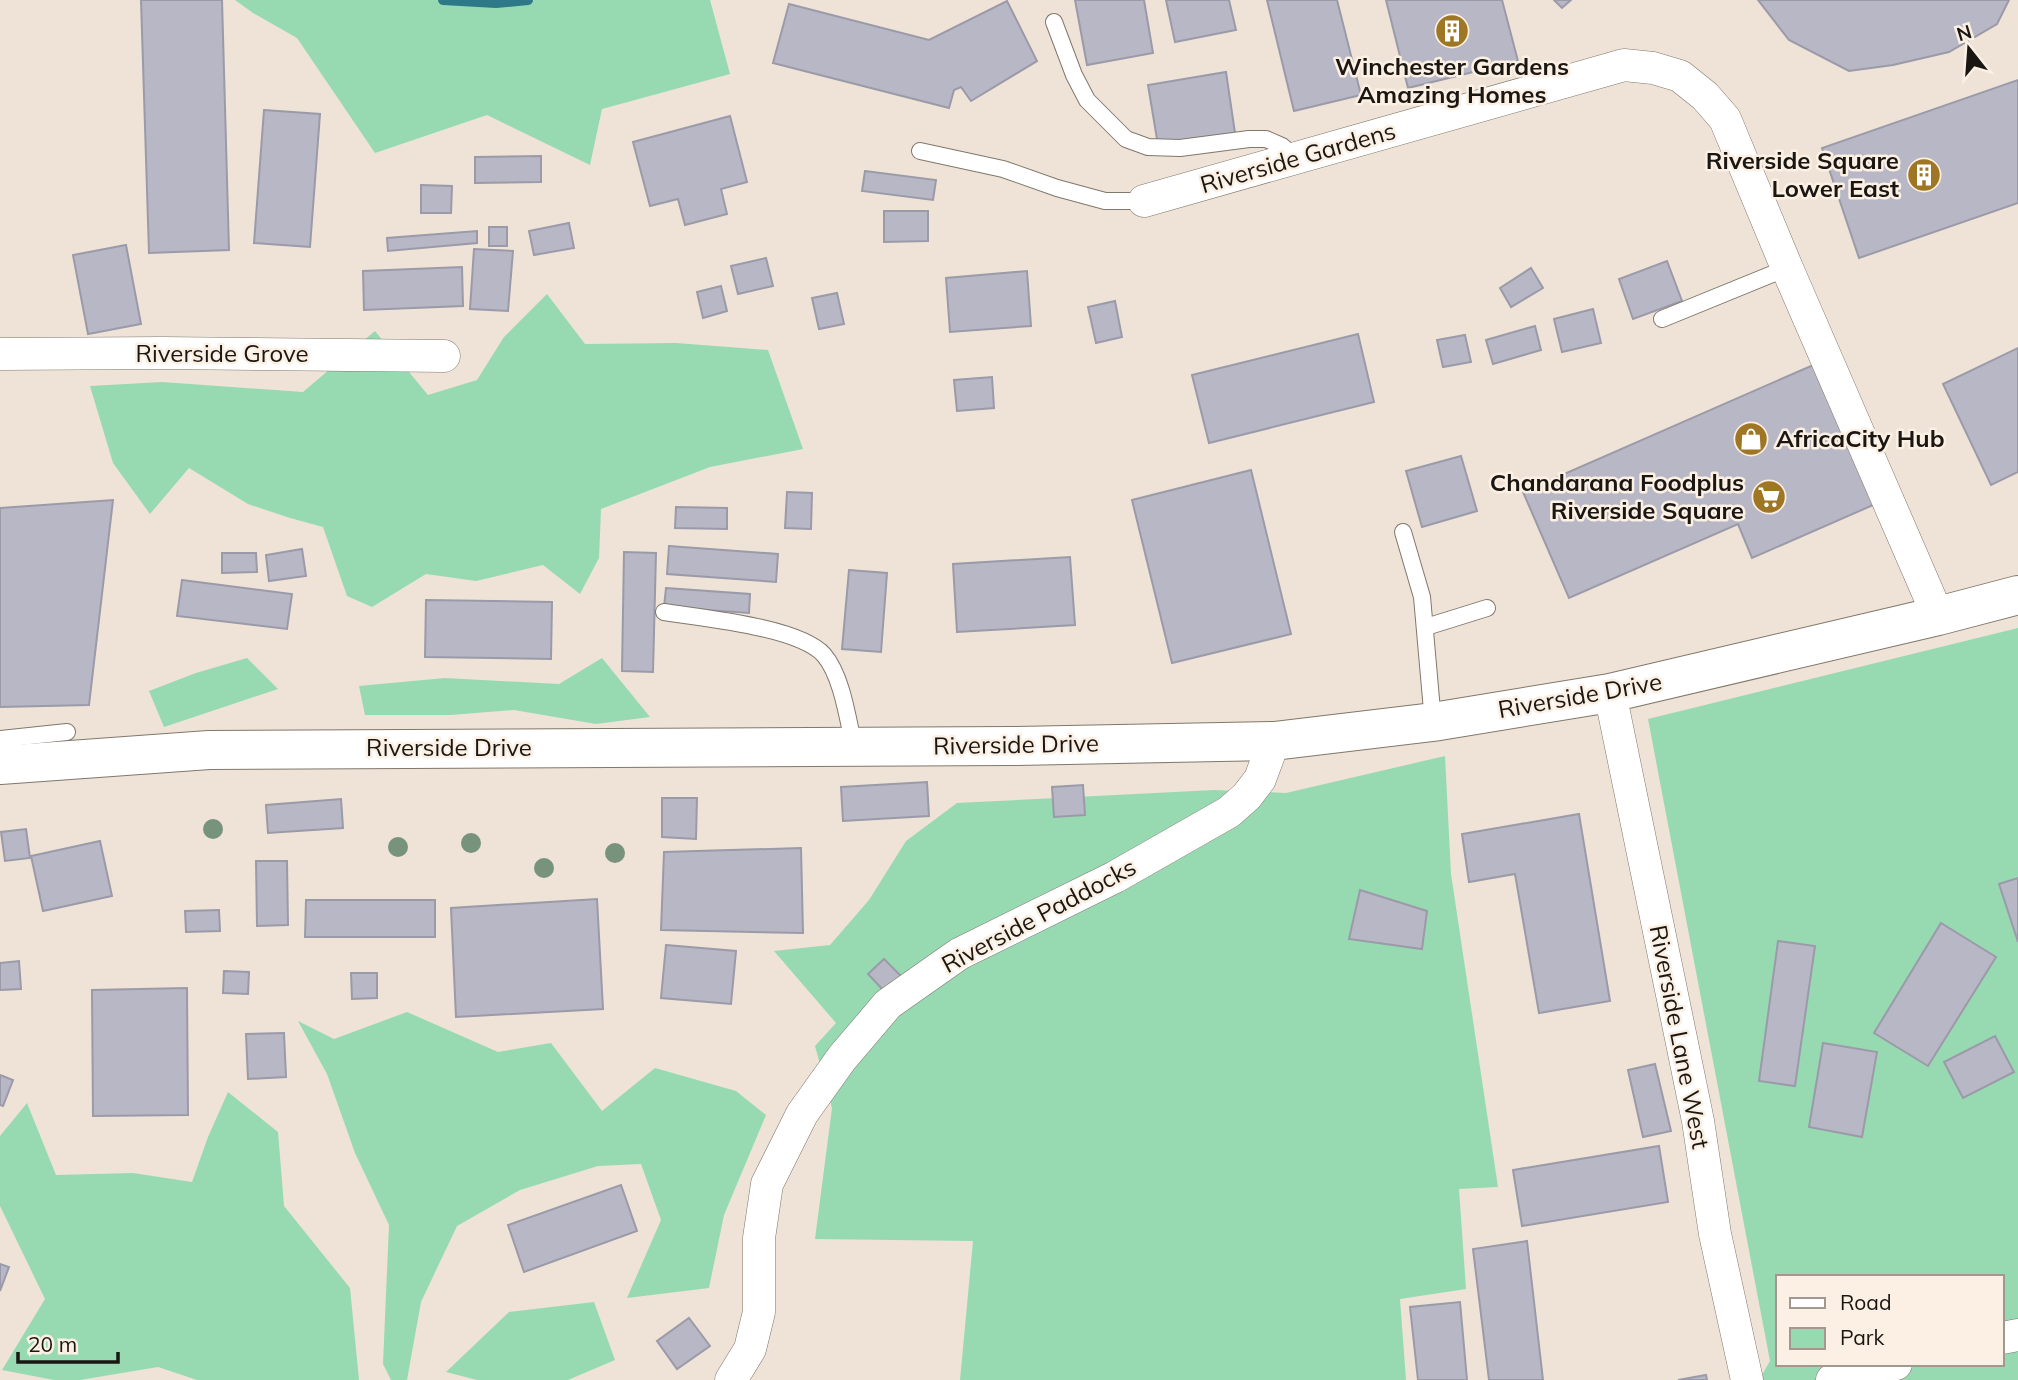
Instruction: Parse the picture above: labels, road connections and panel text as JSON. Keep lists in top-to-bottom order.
{
  "streets": {
    "street": [
      "Riverside Gardens",
      "Riverside Grove",
      "Riverside Drive",
      "Riverside Paddocks",
      "Riverside Lane West"
    ]
  },
  "crossings": [
    ["Riverside Gardens", "Riverside Drive"],
    ["Riverside Drive", "Riverside Paddocks"],
    ["Riverside Drive", "Riverside Lane West"]
  ],
  "places": {
    "building": ["Winchester Gardens Amazing Homes", "Riverside Square Lower East"],
    "shop": ["AfricaCity Hub"],
    "supermarket": ["Chandarana Foodplus Riverside Square"]
  },
  "legend": ["Road", "Park"],
  "scale_bar": "20 m",
  "north": "top"
}
